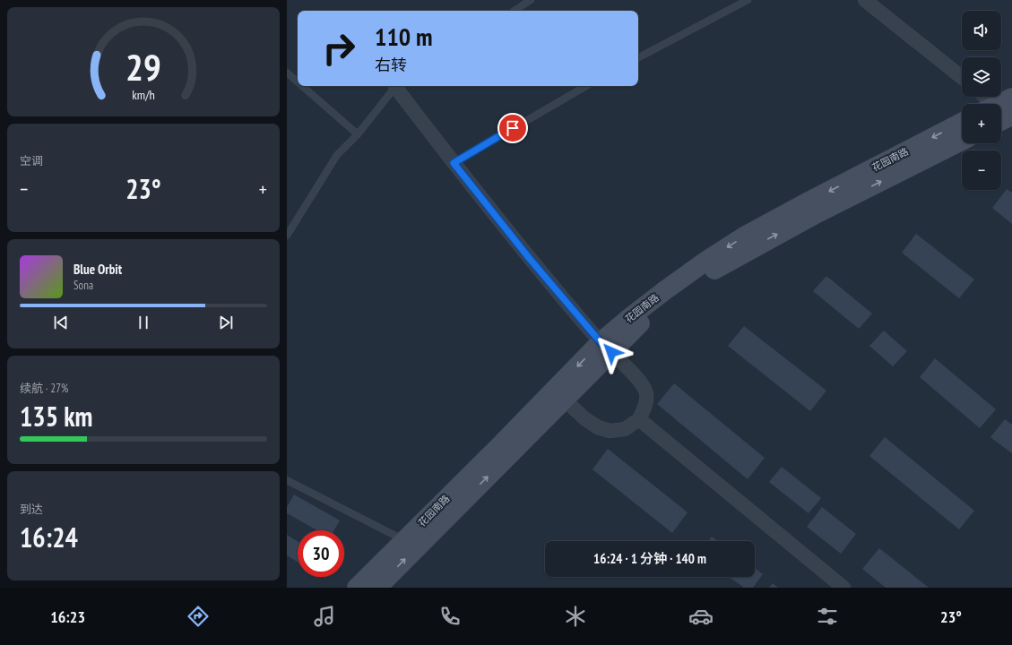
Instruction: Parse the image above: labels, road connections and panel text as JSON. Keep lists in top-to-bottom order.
{
  "streets": {
    "street": ["花园南路"]
  },
  "page": {
    "map_buttons": ["+", "−"],
    "turn": ["110 m", "右转"],
    "tile": [
      "空调",
      ["续航 · 27%", "135 km"],
      ["到达", "16:24"]
    ],
    "heat": ["−", "23°", "+"],
    "song": ["Blue Orbit", "Sona"],
    "limit": "30",
    "trip": "16:24 · 1 分钟 · 140 m",
    "tabs": ["16:23", "23°"],
    "gauge": ["29", "km/h"]
  }
}
